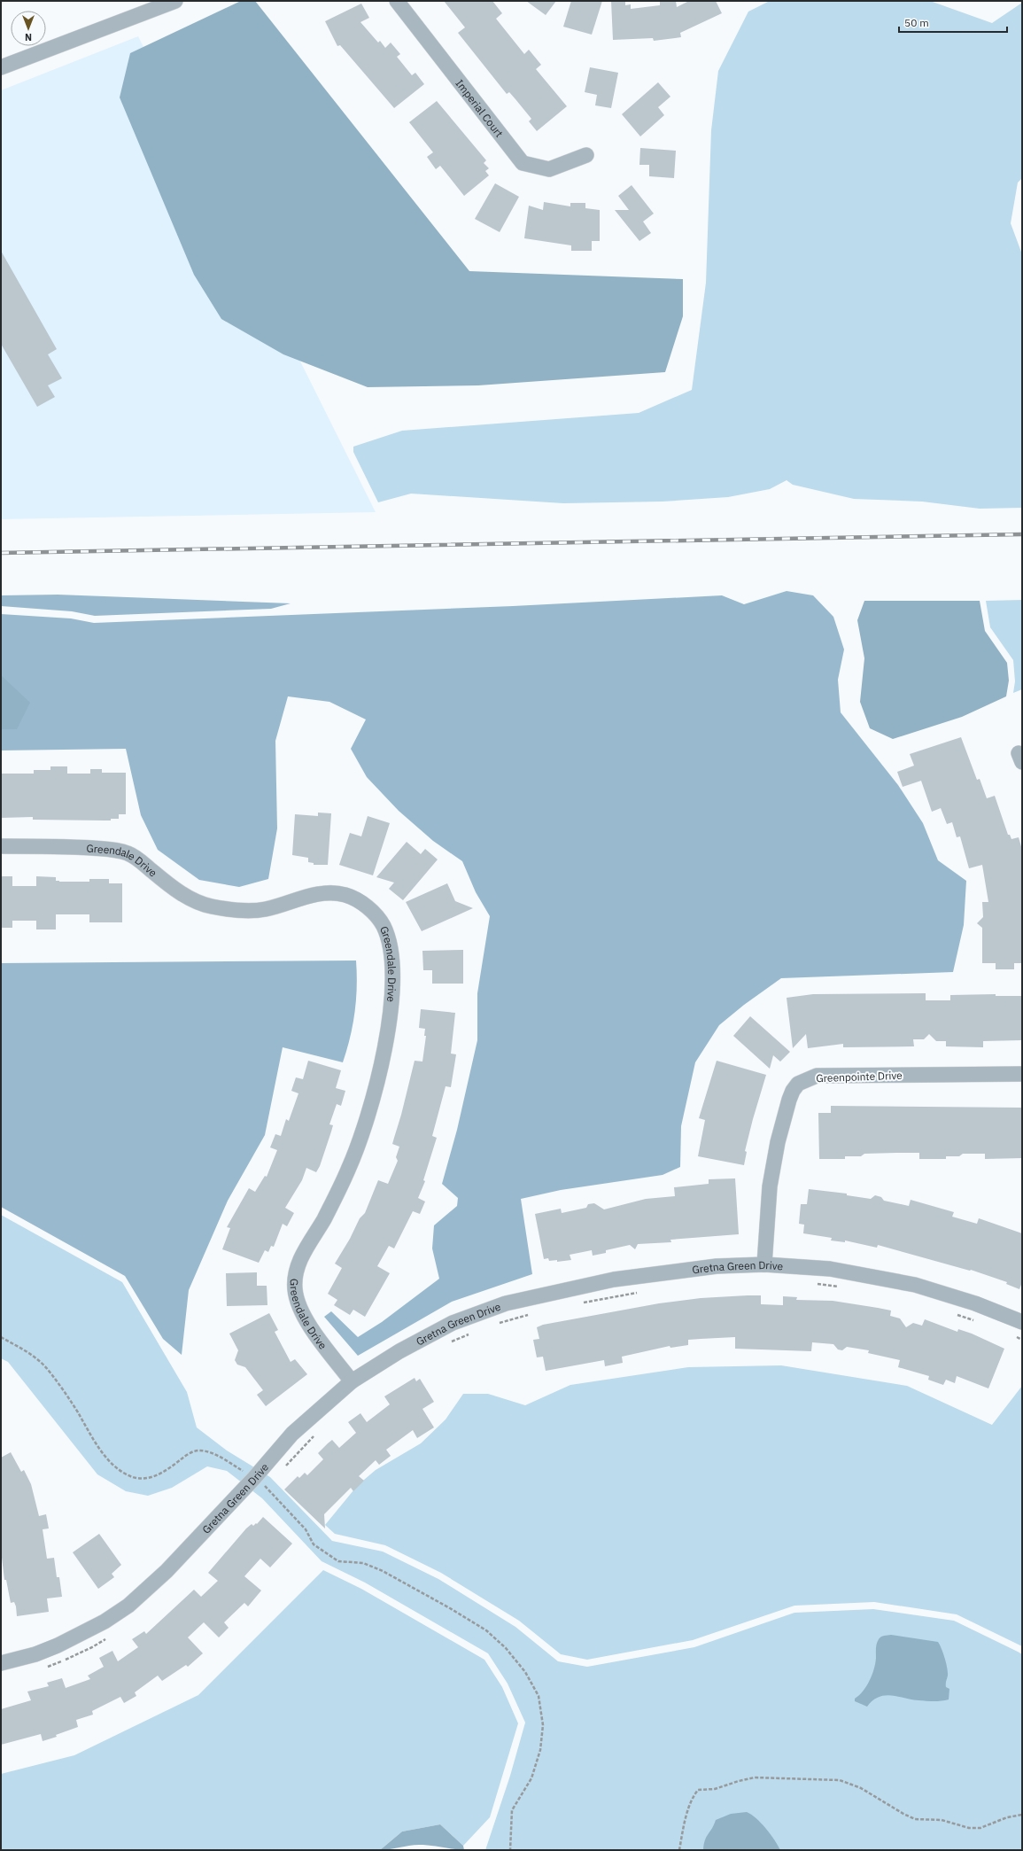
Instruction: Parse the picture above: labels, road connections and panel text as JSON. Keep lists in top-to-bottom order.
{
  "streets": {
    "street": [
      "Imperial Court",
      "Greendale Drive",
      "Greenpointe Drive",
      "Gretna Green Drive"
    ]
  },
  "crossings": [
    ["Greendale Drive", "Gretna Green Drive"],
    ["Greenpointe Drive", "Gretna Green Drive"]
  ],
  "scale_bar": "50 m",
  "north": "bottom"
}
